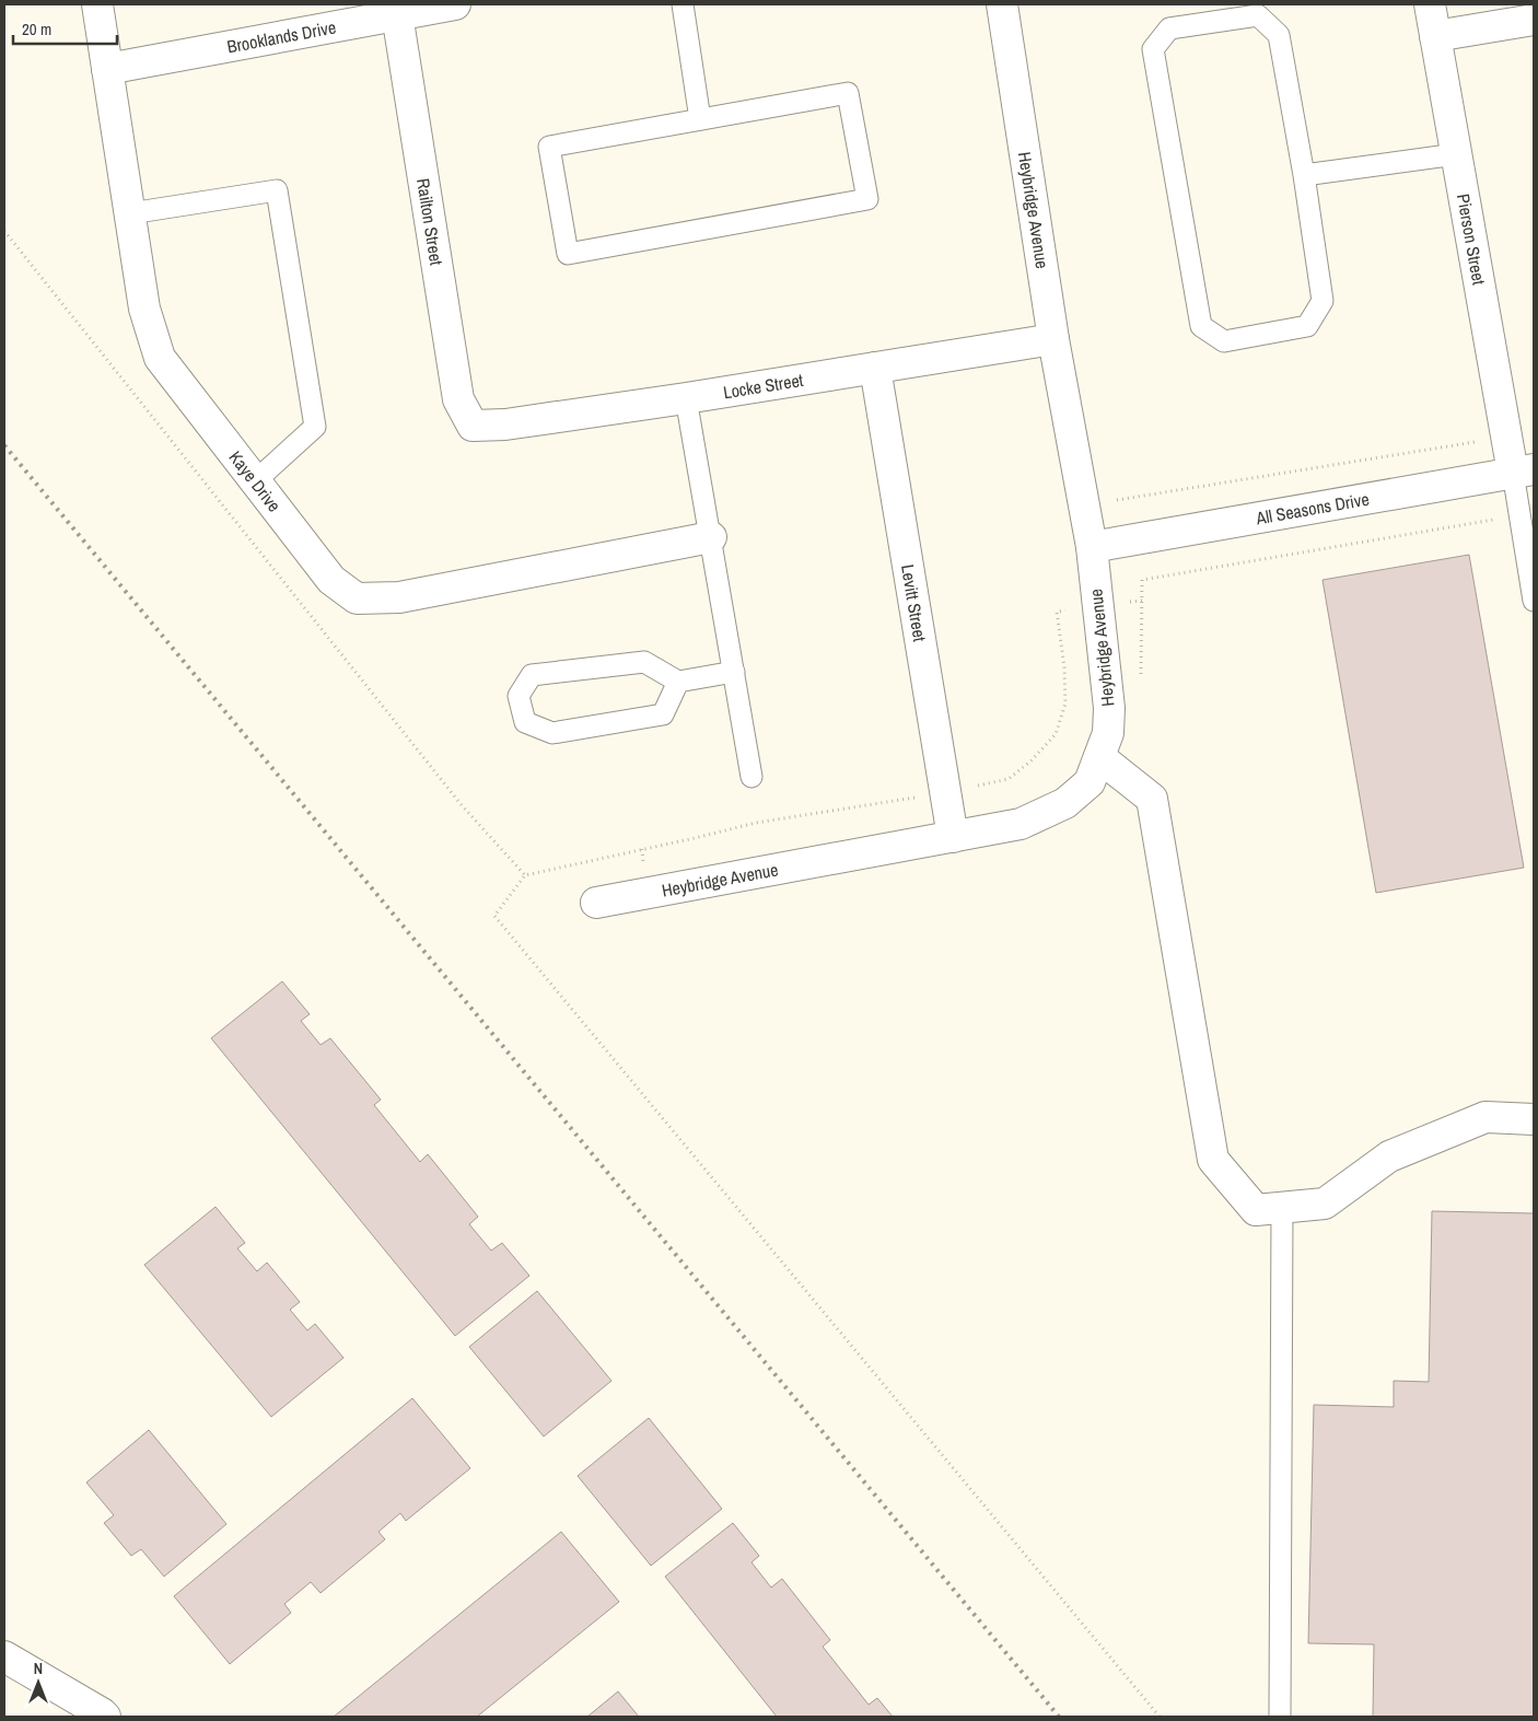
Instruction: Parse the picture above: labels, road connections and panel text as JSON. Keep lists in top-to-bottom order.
{
  "streets": {
    "street": [
      "Brooklands Drive",
      "Heybridge Avenue",
      "Railton Street",
      "Pierson Street",
      "Locke Street",
      "Kaye Drive",
      "All Seasons Drive",
      "Levitt Street"
    ]
  },
  "crossings": [
    ["Brooklands Drive", "Railton Street"],
    ["Brooklands Drive", "Kaye Drive"],
    ["Heybridge Avenue", "Locke Street"],
    ["Heybridge Avenue", "All Seasons Drive"],
    ["Heybridge Avenue", "Levitt Street"],
    ["Railton Street", "Locke Street"],
    ["Pierson Street", "All Seasons Drive"],
    ["Locke Street", "Levitt Street"]
  ],
  "scale_bar": "20 m",
  "north": "top"
}
